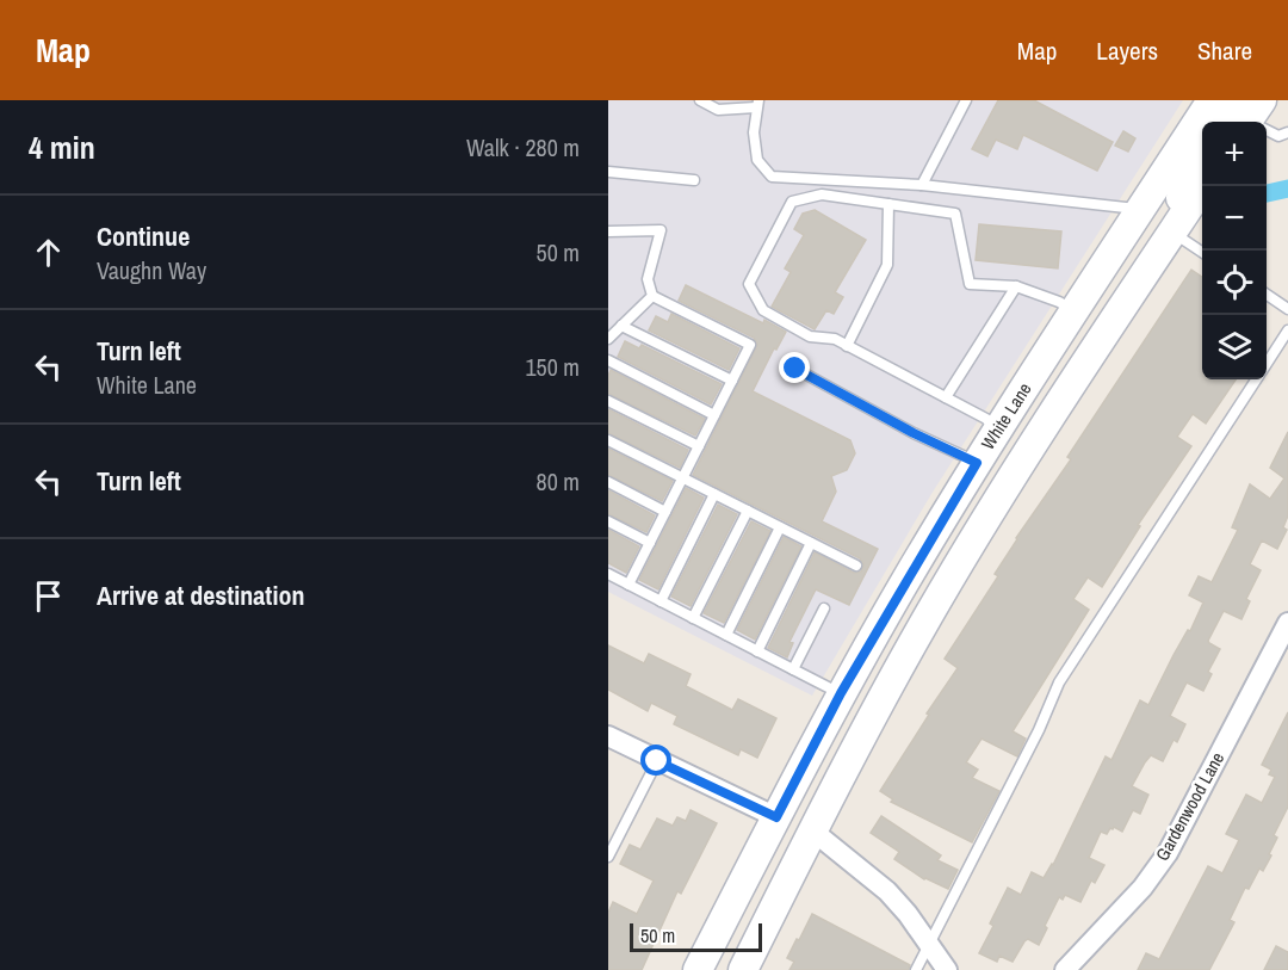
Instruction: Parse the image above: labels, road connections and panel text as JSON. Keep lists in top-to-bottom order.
{
  "streets": {
    "main road": ["White Lane"],
    "street": ["Gardenwood Lane"]
  },
  "scale_bar": "50 m",
  "page": {
    "header": "Map",
    "nav": ["Map", "Layers", "Share"],
    "heading": ["4 min", "Walk · 280 m"],
    "map_buttons": ["+", "−"],
    "list": [
      ["Continue", "Vaughn Way", "50 m"],
      ["Turn left", "White Lane", "150 m"],
      ["Turn left", "80 m"],
      "Arrive at destination"
    ],
    "scale": "50 m"
  }
}
